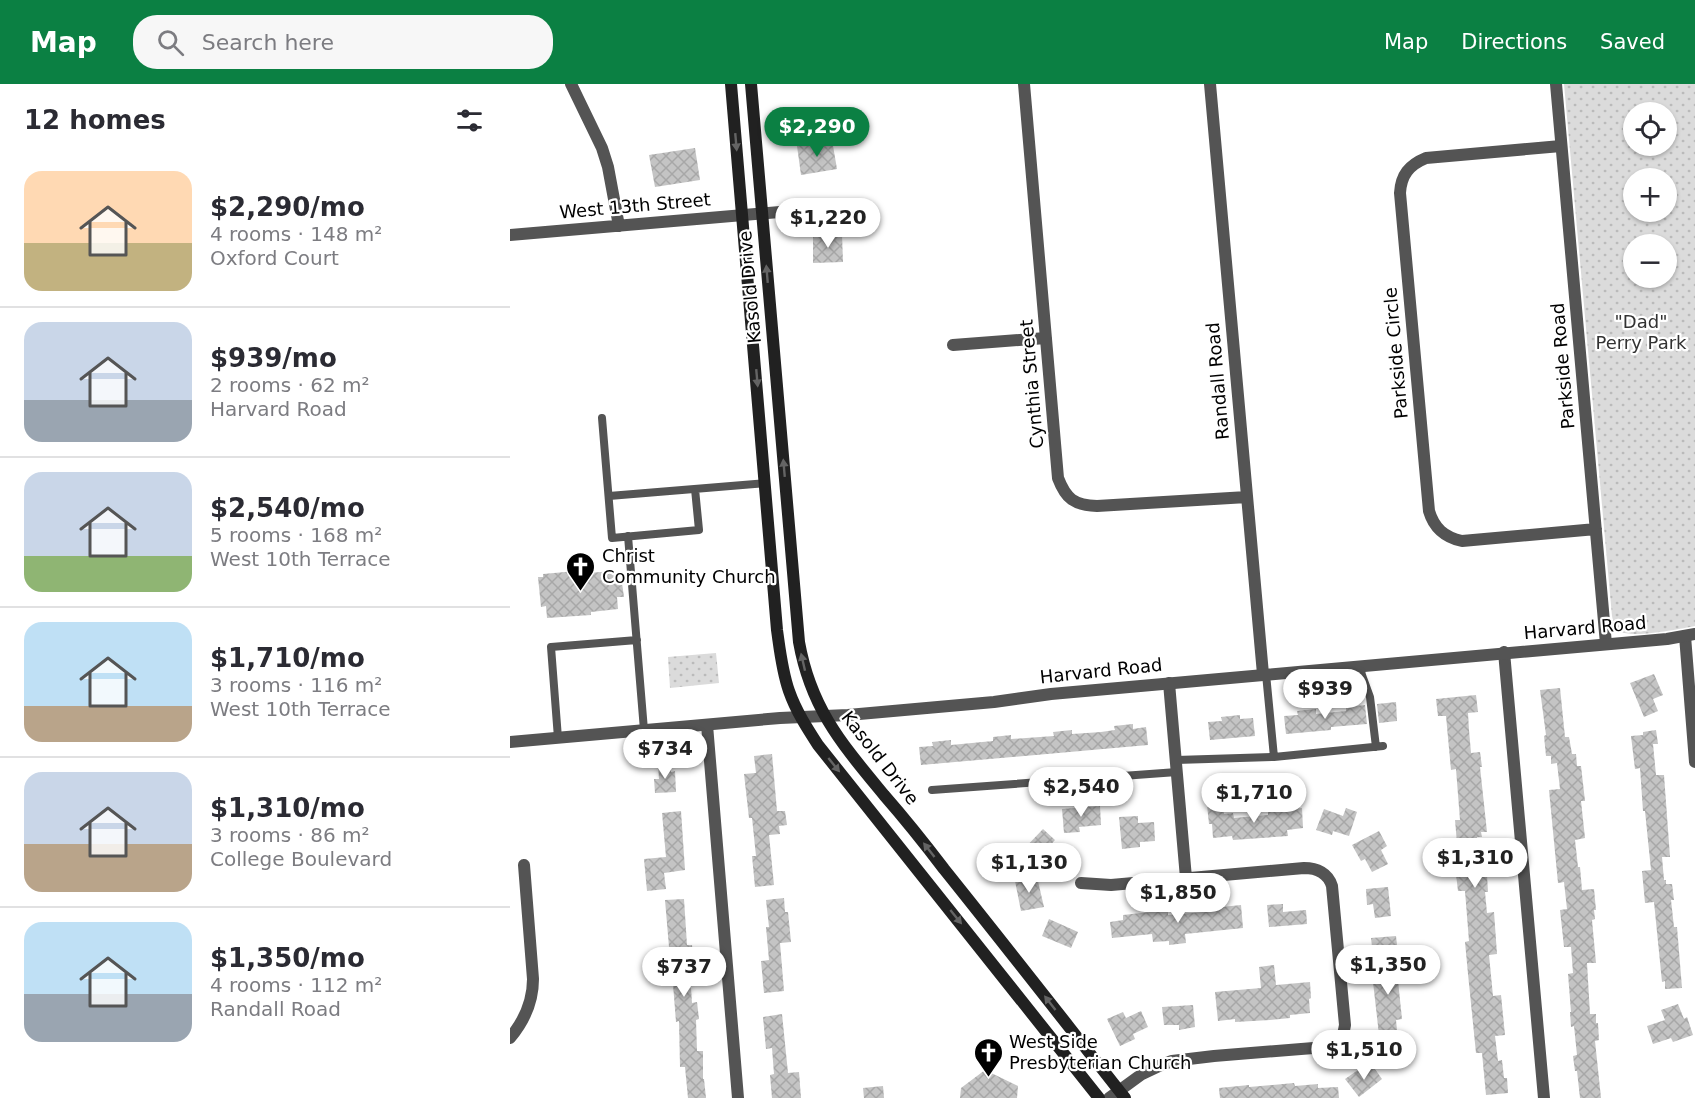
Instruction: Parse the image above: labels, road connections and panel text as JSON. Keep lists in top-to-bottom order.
{
  "streets": {
    "main road": ["Kasold Drive"],
    "street": [
      "West 13th Street",
      "Parkside Circle",
      "Parkside Road",
      "Randall Road",
      "Cynthia Street",
      "Harvard Road"
    ]
  },
  "crossings": [
    ["West 13th Street", "Kasold Drive"],
    ["Kasold Drive", "Harvard Road"],
    ["Parkside Circle", "Parkside Road"],
    ["Parkside Road", "Harvard Road"],
    ["Randall Road", "Cynthia Street"],
    ["Randall Road", "Harvard Road"]
  ],
  "parks": ["\"Dad\" Perry Park"],
  "places": {
    "church": ["Christ Community Church", "West Side Presbyterian Church"]
  },
  "page": {
    "header": "Map",
    "search": "Search here",
    "nav": ["Map", "Directions", "Saved"],
    "heading": "12 homes",
    "map_buttons": ["+", "−"],
    "price": [
      "$2,290",
      "$1,220",
      "$939",
      "$734",
      "$2,540",
      "$1,710",
      "$1,310",
      "$1,130",
      "$1,850",
      "$1,350",
      "$737",
      "$1,510"
    ],
    "list": [
      {
        "name": "$2,290/mo",
        "note": "4 rooms · 148 m² · Oxford Court"
      },
      {
        "name": "$939/mo",
        "note": "2 rooms · 62 m² · Harvard Road"
      },
      {
        "name": "$2,540/mo",
        "note": "5 rooms · 168 m² · West 10th Terrace"
      },
      {
        "name": "$1,710/mo",
        "note": "3 rooms · 116 m² · West 10th Terrace"
      },
      {
        "name": "$1,310/mo",
        "note": "3 rooms · 86 m² · College Boulevard"
      },
      {
        "name": "$1,350/mo",
        "note": "4 rooms · 112 m² · Randall Road"
      }
    ]
  }
}
